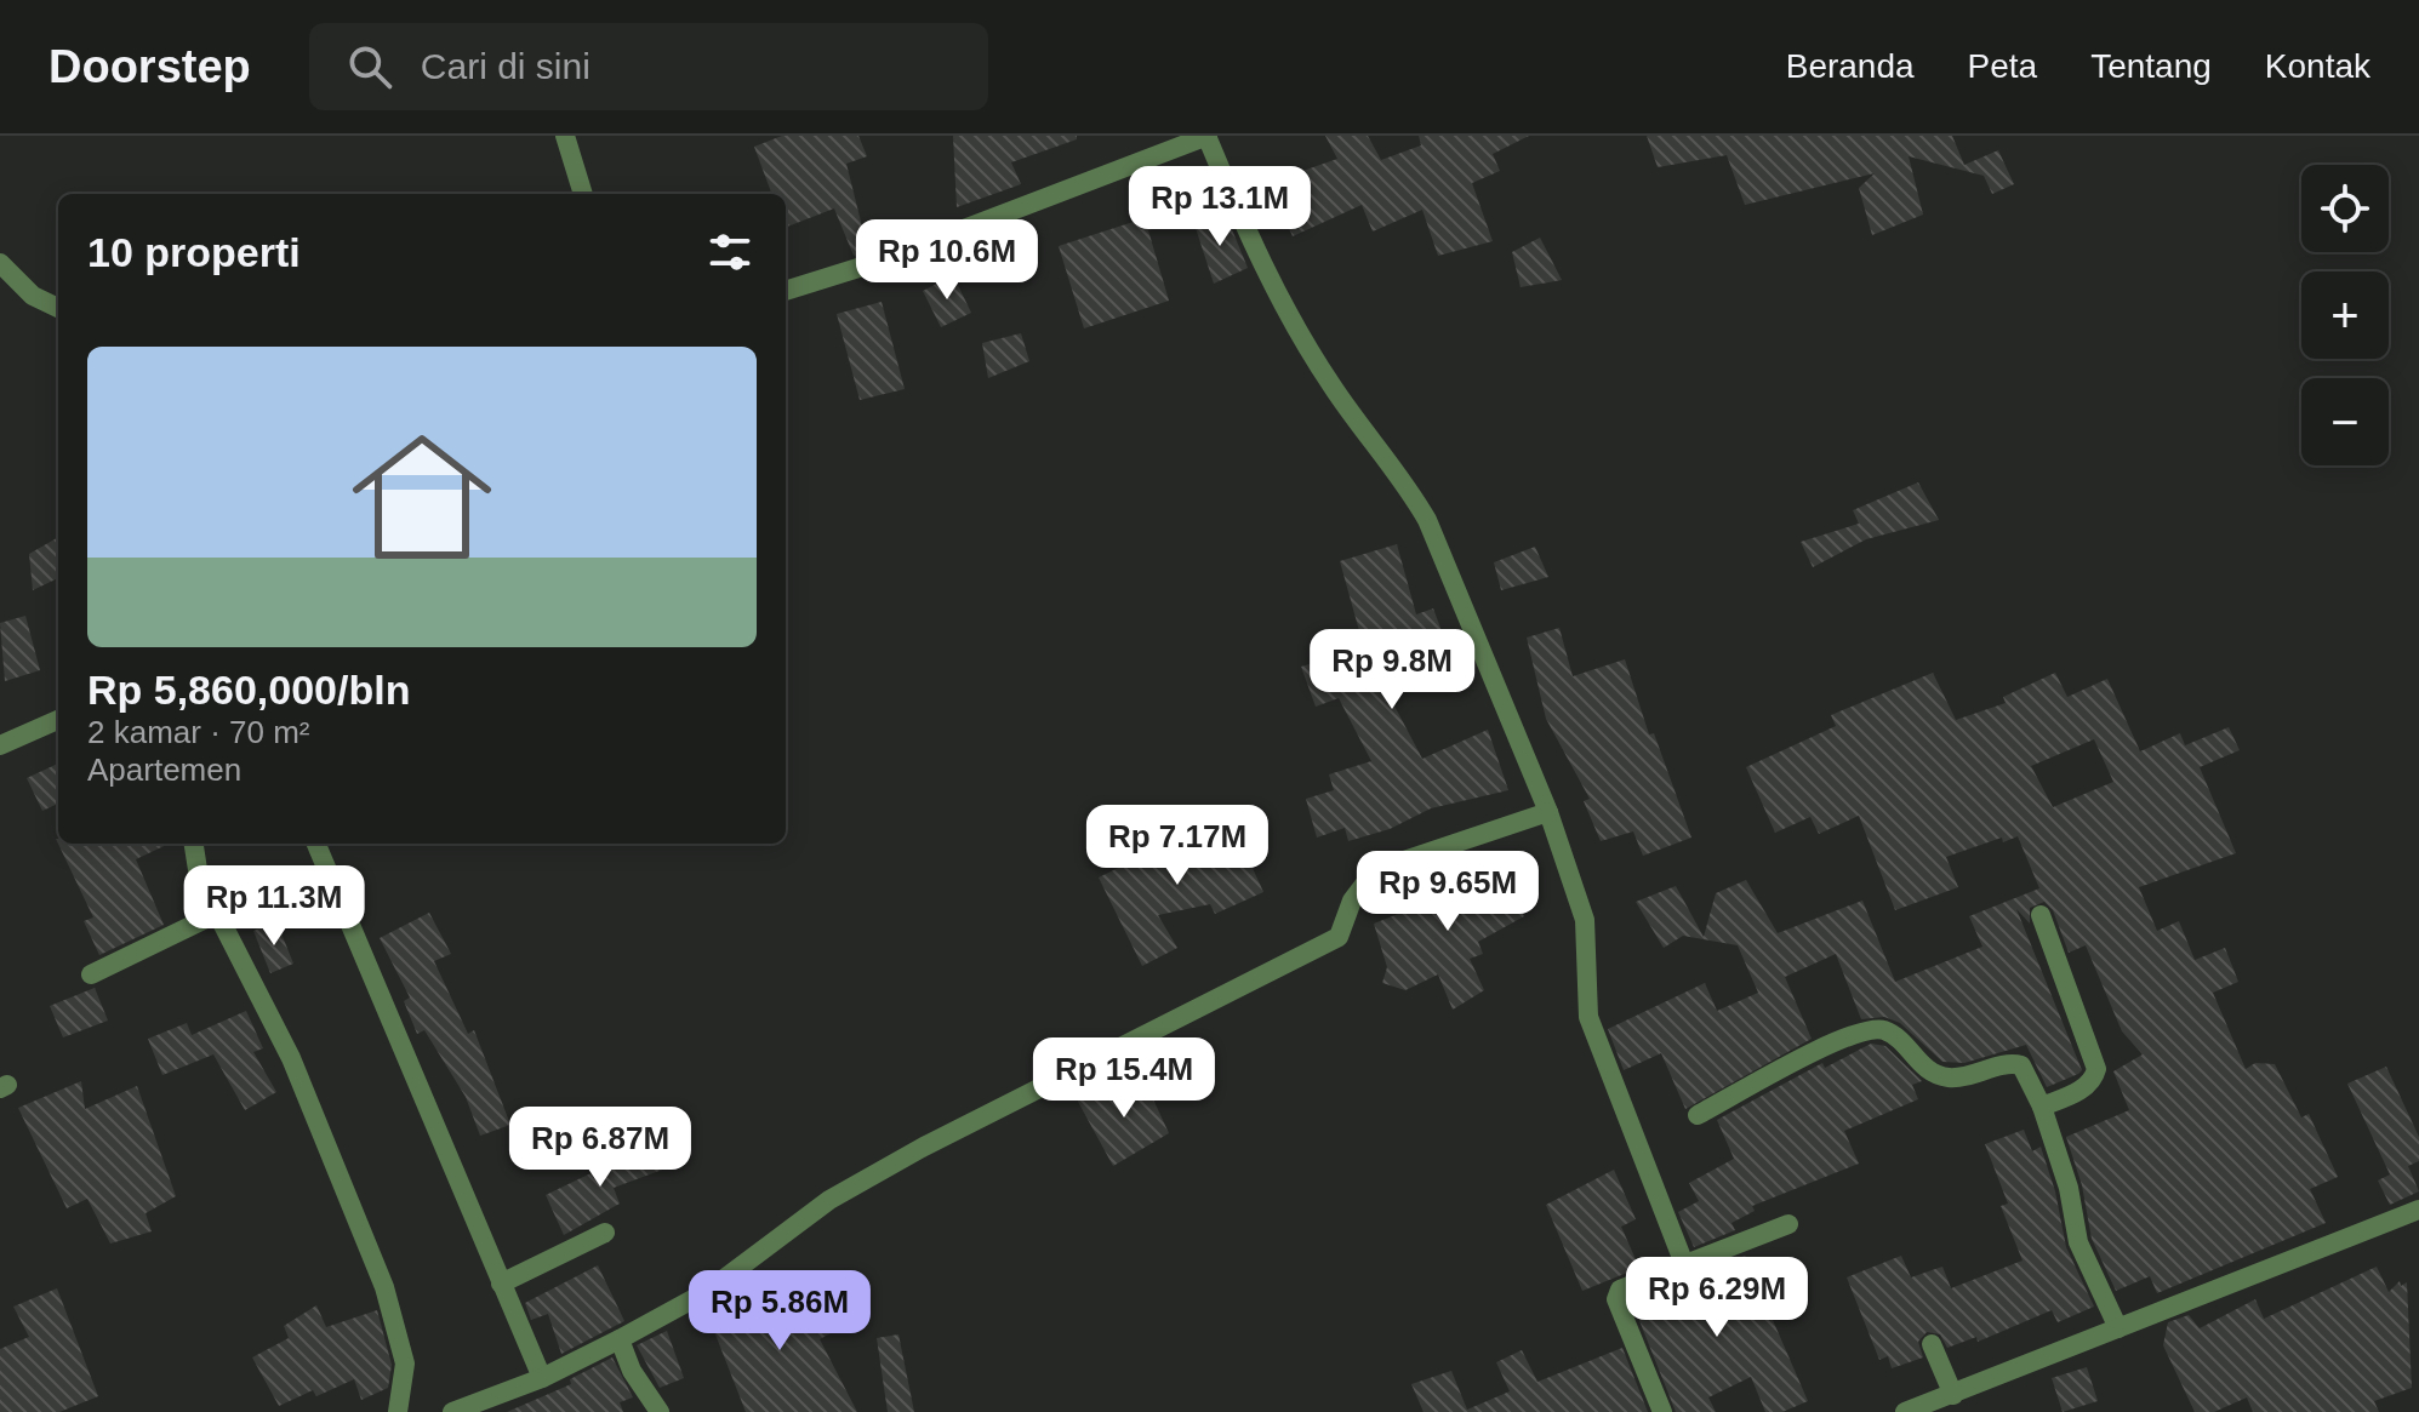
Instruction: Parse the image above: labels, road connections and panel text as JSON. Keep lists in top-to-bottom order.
{
  "page": {
    "header": "Doorstep",
    "search": "Cari di sini",
    "nav": [
      "Beranda",
      "Peta",
      "Tentang",
      "Kontak"
    ],
    "map_buttons": ["+", "−"],
    "price": [
      "Rp 13.1M",
      "Rp 10.6M",
      "Rp 9.8M",
      "Rp 7.17M",
      "Rp 9.65M",
      "Rp 11.3M",
      "Rp 15.4M",
      "Rp 6.87M",
      "Rp 6.29M",
      "Rp 5.86M"
    ],
    "heading": "10 properti",
    "list": [
      {
        "name": "Rp 5,860,000/bln",
        "note": "2 kamar · 70 m² · Apartemen"
      }
    ]
  }
}
